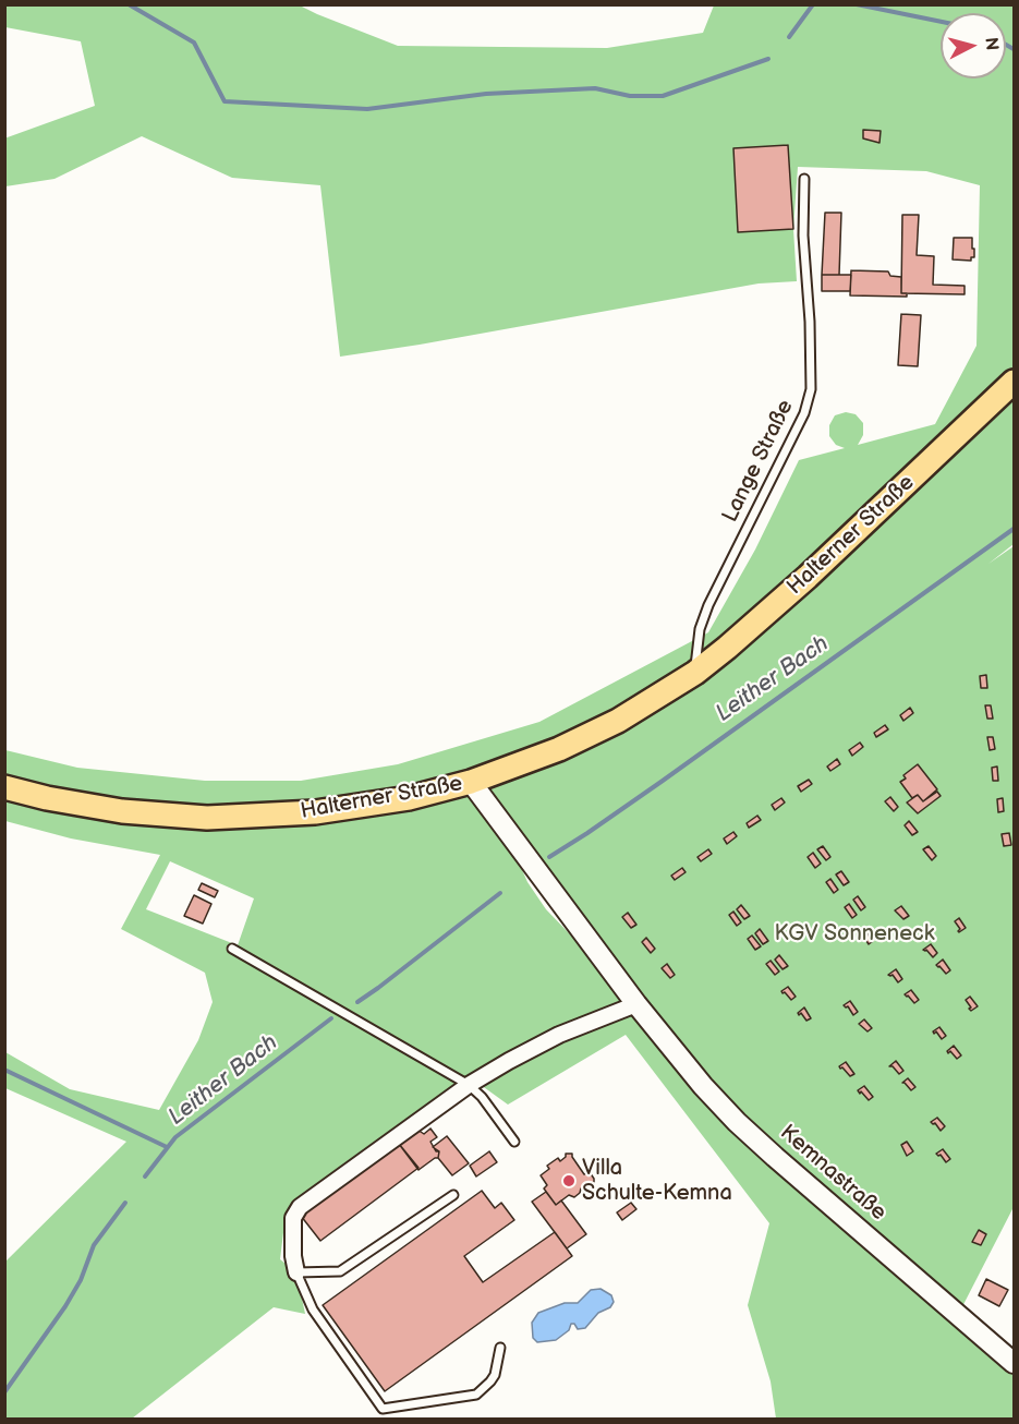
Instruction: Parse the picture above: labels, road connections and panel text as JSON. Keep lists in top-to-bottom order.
{
  "streets": {
    "main road": ["Halterner Straße"],
    "street": ["Kemnastraße"],
    "lane": ["Lange Straße"]
  },
  "crossings": [
    ["Lange Straße", "Halterner Straße"],
    ["Halterner Straße", "Kemnastraße"]
  ],
  "water": ["Leither Bach"],
  "parks": ["KGV Sonneneck"],
  "places": ["Villa Schulte-Kemna"],
  "north": "right"
}
